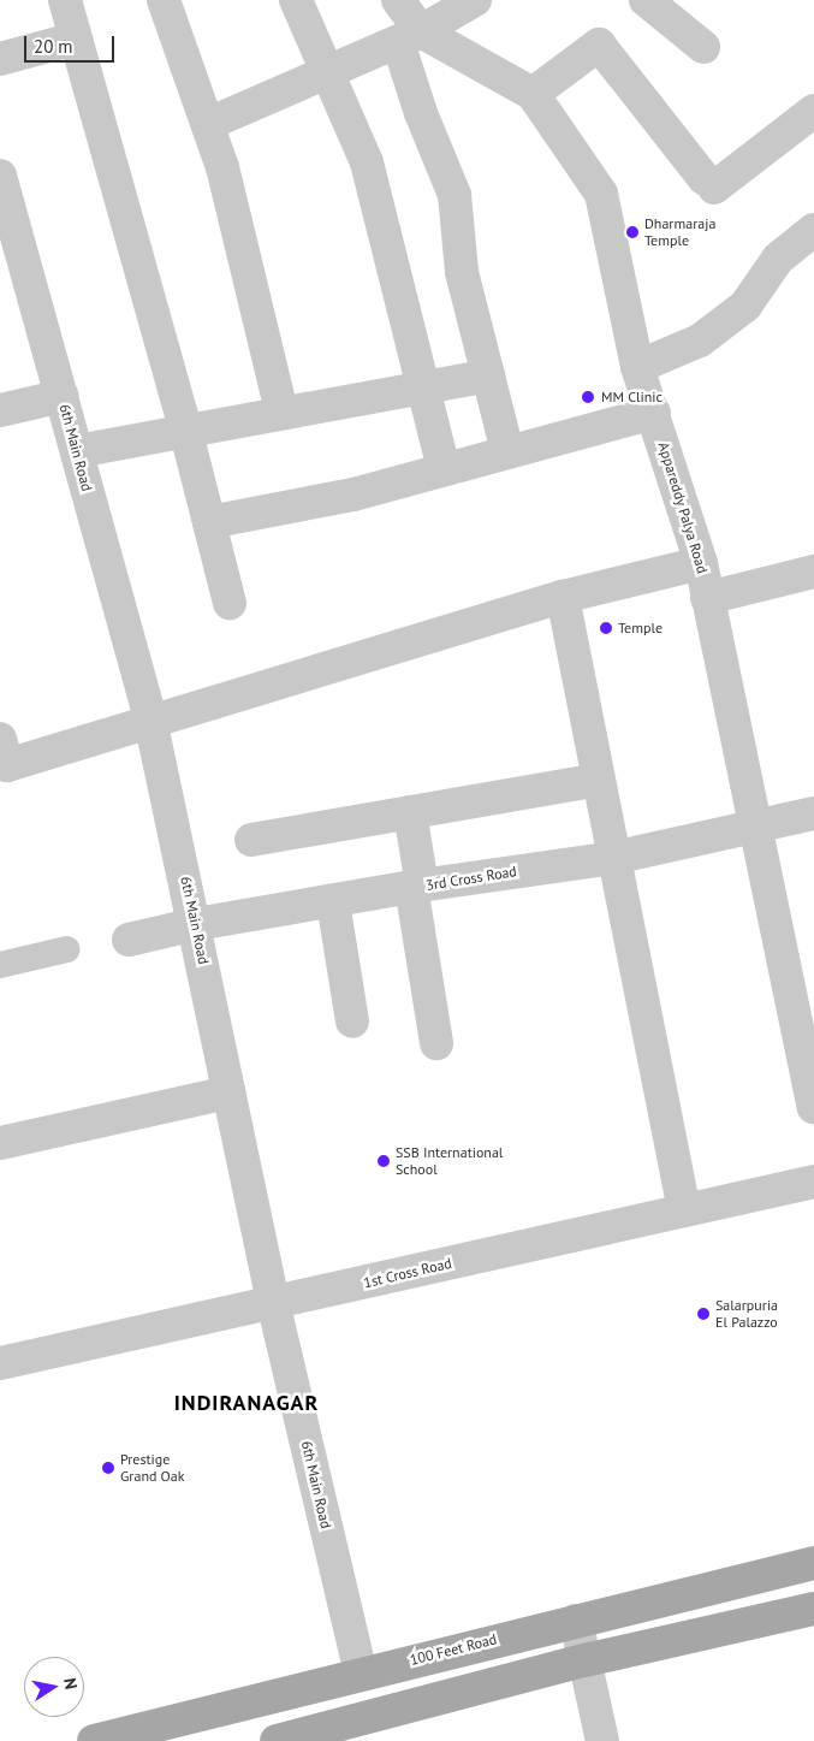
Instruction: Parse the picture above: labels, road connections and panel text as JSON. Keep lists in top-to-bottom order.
{
  "streets": {
    "main road": ["100 Feet Road"],
    "street": [
      "6th Main Road",
      "Appareddy Palya Road",
      "3rd Cross Road",
      "1st Cross Road"
    ]
  },
  "crossings": [
    ["6th Main Road", "3rd Cross Road"],
    ["6th Main Road", "1st Cross Road"],
    ["6th Main Road", "100 Feet Road"],
    ["Appareddy Palya Road", "3rd Cross Road"]
  ],
  "districts": ["INDIRANAGAR"],
  "places": [
    "Dharmaraja Temple",
    "MM Clinic",
    "Temple",
    "SSB International School",
    "Salarpuria El Palazzo",
    "Prestige Grand Oak"
  ],
  "scale_bar": "20 m",
  "north": "right"
}
